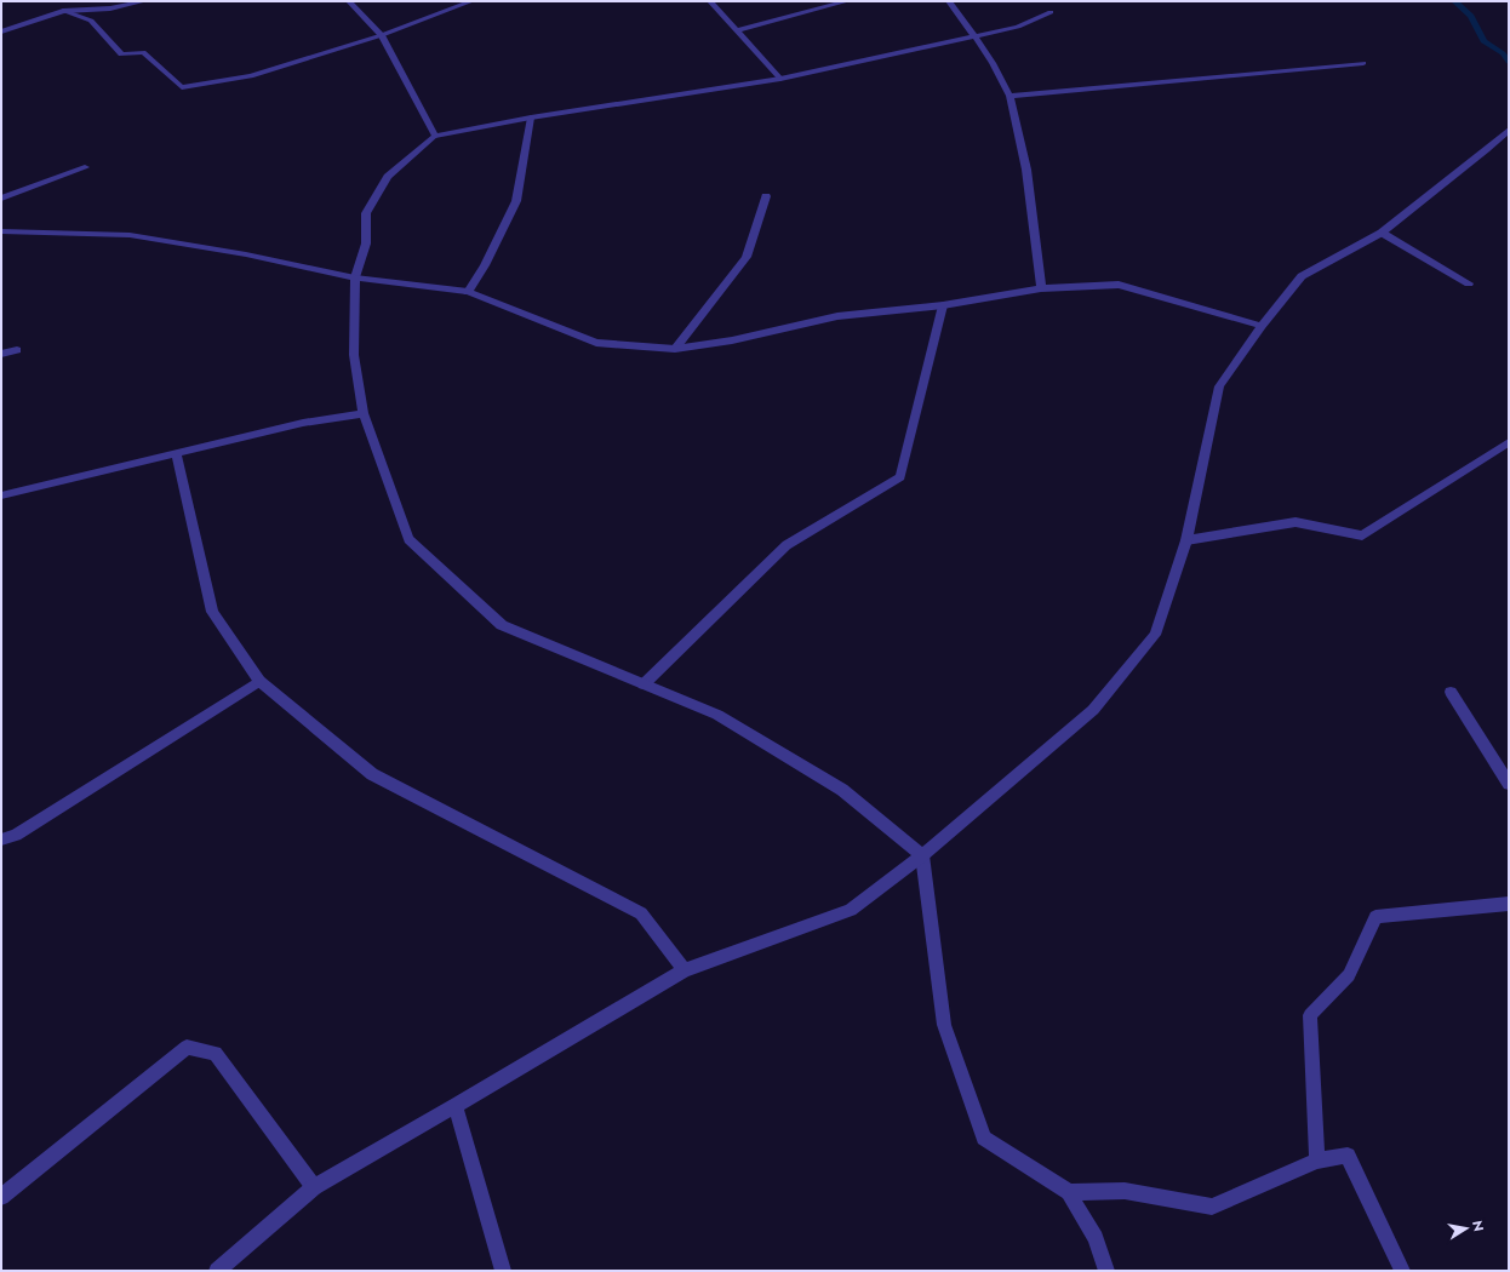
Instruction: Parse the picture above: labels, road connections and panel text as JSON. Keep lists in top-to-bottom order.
{
  "north": "right"
}
